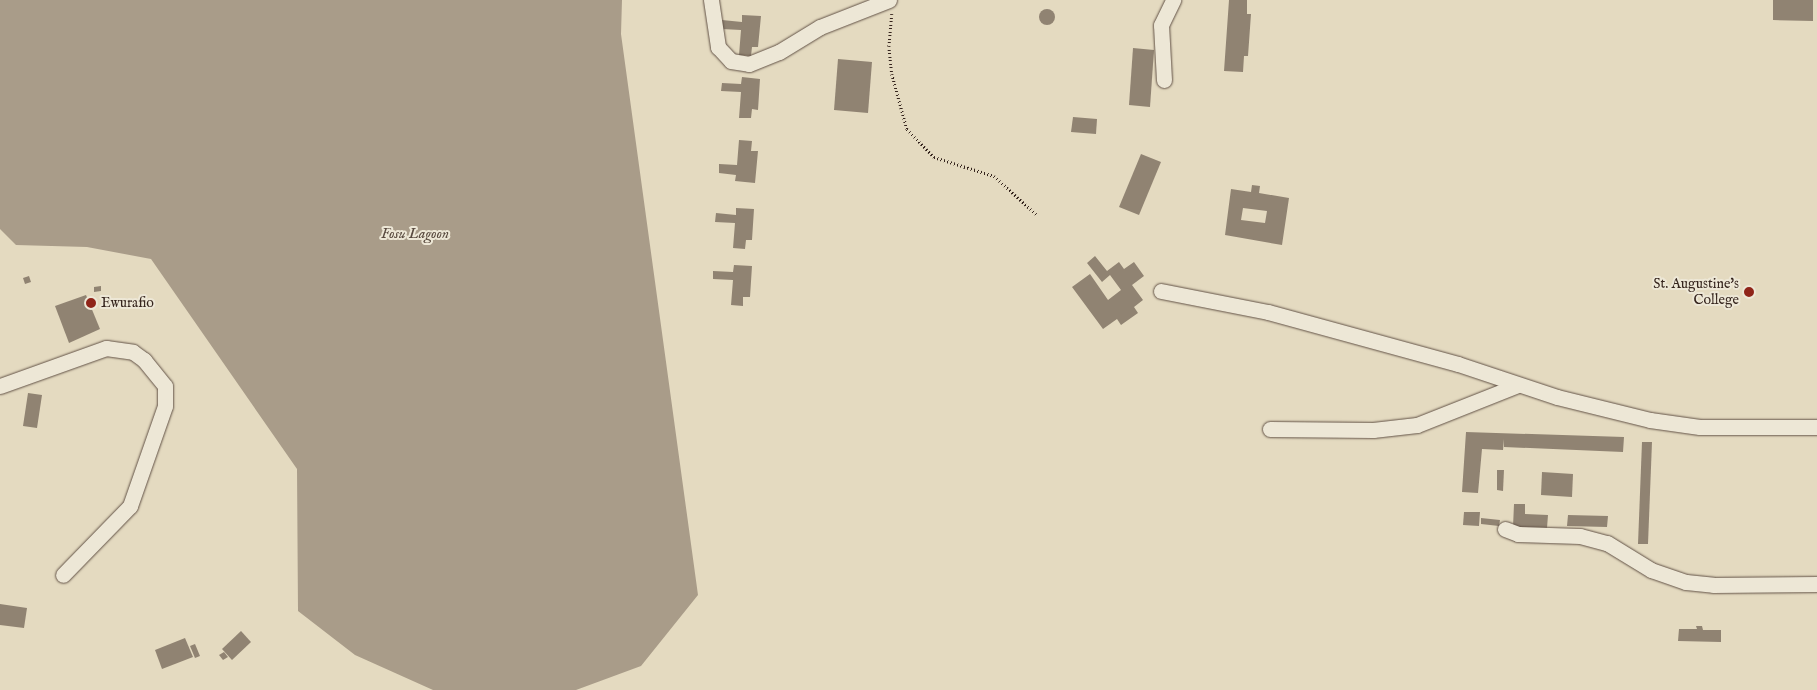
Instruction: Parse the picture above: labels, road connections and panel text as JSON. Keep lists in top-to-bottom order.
{
  "water": ["Fosu Lagoon"],
  "places": ["St. Augustine's College", "Ewurafio"]
}
